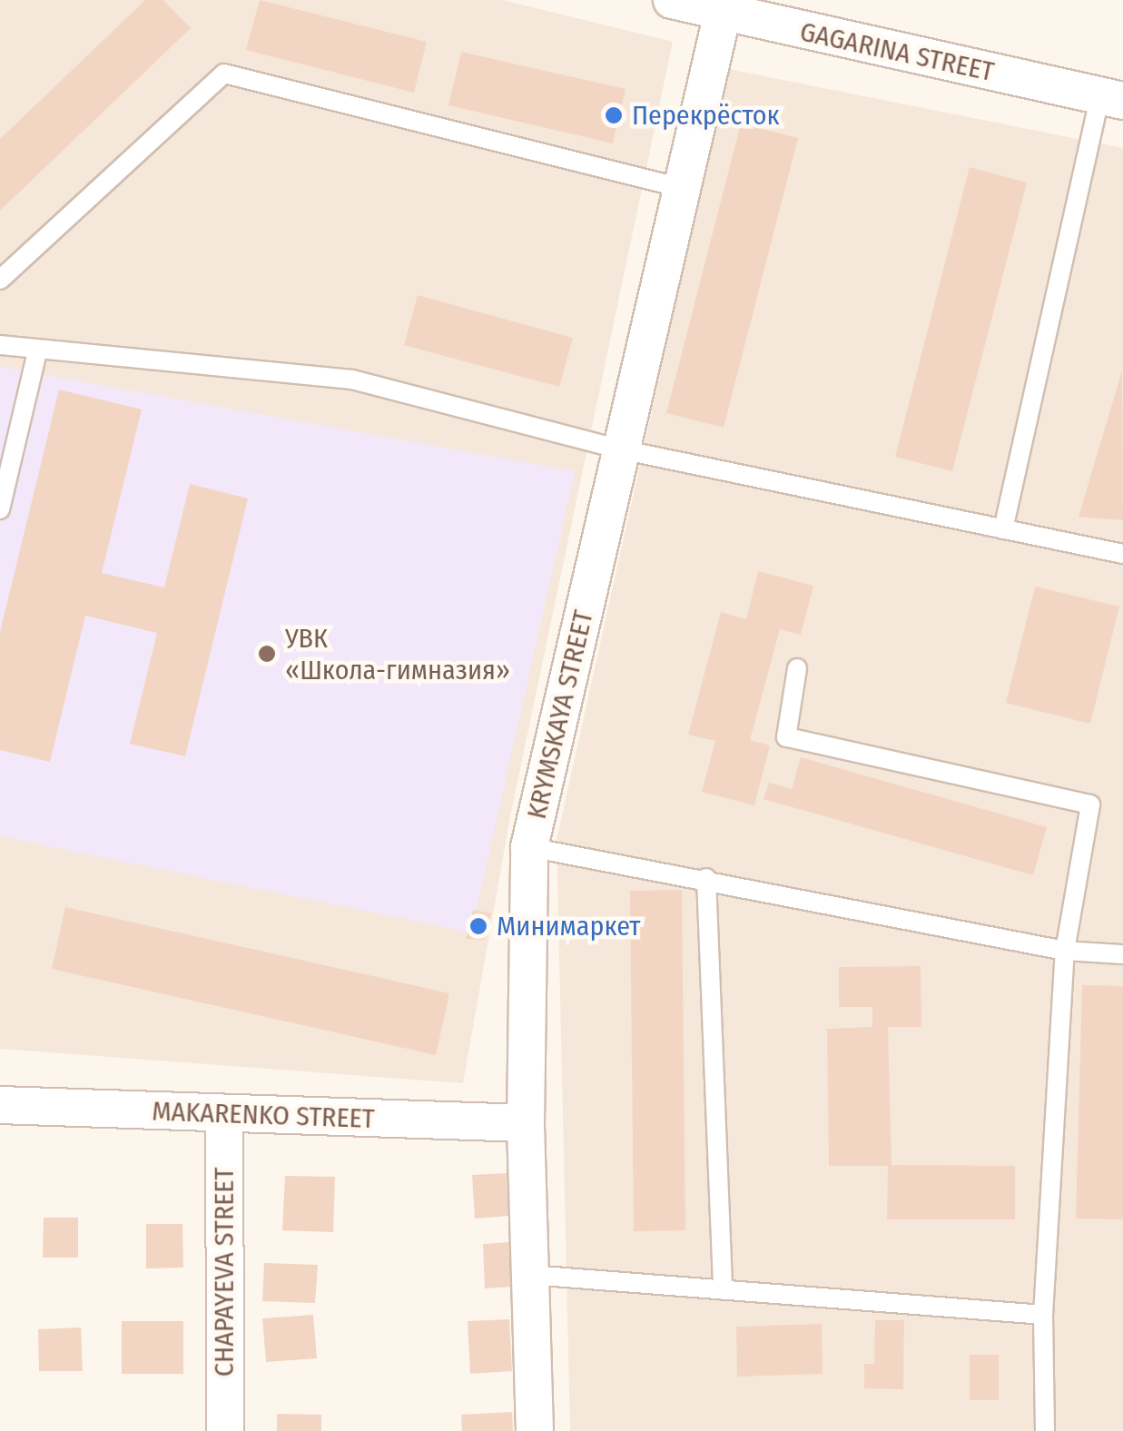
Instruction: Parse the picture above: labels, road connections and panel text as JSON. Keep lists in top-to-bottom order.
{
  "streets": {
    "street": [
      "GAGARINA STREET",
      "KRYMSKAYA STREET",
      "MAKARENKO STREET",
      "CHAPAYEVA STREET"
    ]
  },
  "crossings": [
    ["GAGARINA STREET", "KRYMSKAYA STREET"],
    ["KRYMSKAYA STREET", "MAKARENKO STREET"],
    ["MAKARENKO STREET", "CHAPAYEVA STREET"]
  ],
  "places": ["Перекрёсток", "УВК «Школа-гимназия»", "Минимаркет"]
}
